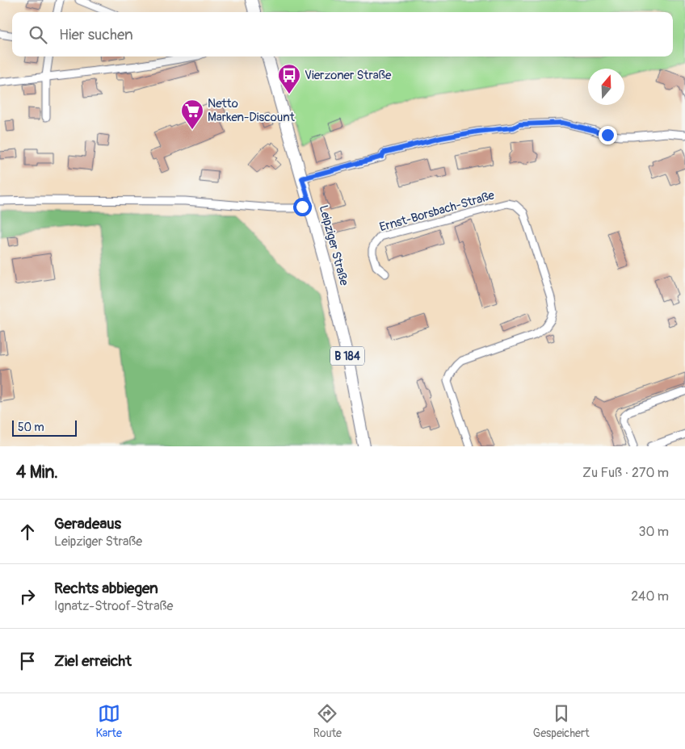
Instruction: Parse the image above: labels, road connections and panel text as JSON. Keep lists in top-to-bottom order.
{
  "streets": {
    "main road": ["Leipziger Straße", "B 184"],
    "street": ["Ernst-Borsbach-Straße"]
  },
  "places": {
    "bus stop": ["Vierzoner Straße"],
    "supermarket": ["Netto Marken-Discount"]
  },
  "scale_bar": "50 m",
  "north": "top",
  "page": {
    "search": "Hier suchen",
    "scale": "50 m",
    "heading": ["4 Min.", "Zu Fuß · 270 m"],
    "list": [
      ["Geradeaus", "Leipziger Straße", "30 m"],
      ["Rechts abbiegen", "Ignatz-Stroof-Straße", "240 m"],
      "Ziel erreicht"
    ],
    "nav": ["Karte", "Route", "Gespeichert"]
  }
}
